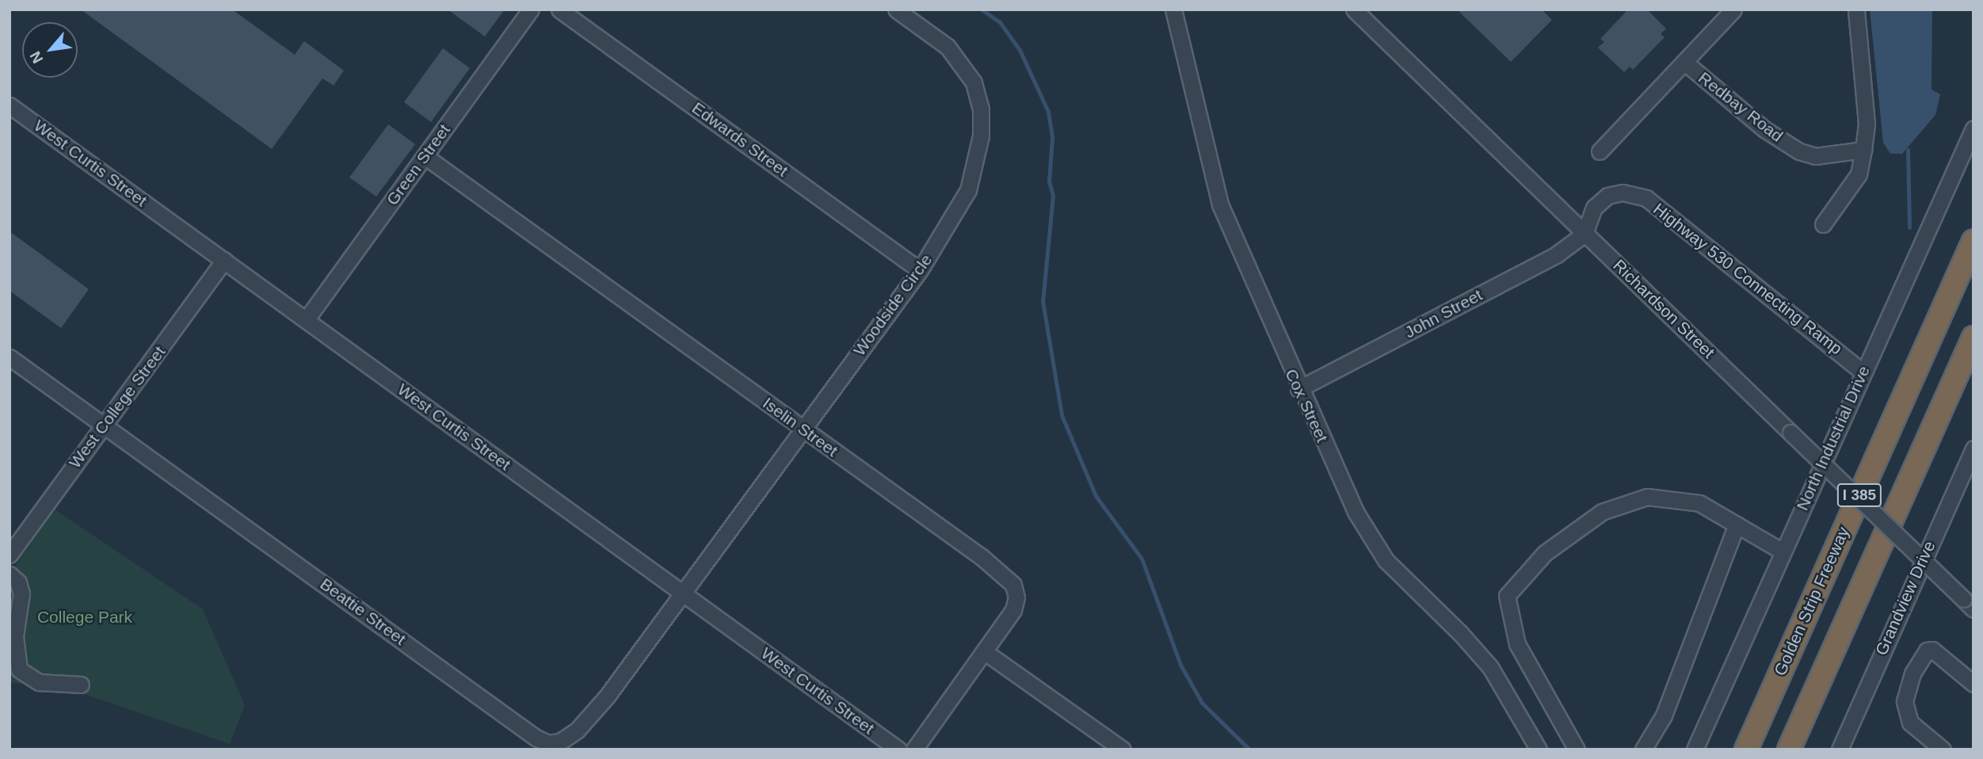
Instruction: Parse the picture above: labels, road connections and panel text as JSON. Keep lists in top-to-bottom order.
{
  "streets": {
    "highway": ["I 385", "Golden Strip Freeway"],
    "street": [
      "Redbay Road",
      "Edwards Street",
      "West Curtis Street",
      "Green Street",
      "Highway 530 Connecting Ramp",
      "Woodside Circle",
      "Richardson Street",
      "John Street",
      "Cox Street",
      "West College Street",
      "Iselin Street",
      "North Industrial Drive",
      "Grandview Drive",
      "Beattie Street"
    ]
  },
  "crossings": [
    ["Edwards Street", "Woodside Circle"],
    ["West Curtis Street", "Green Street"],
    ["West Curtis Street", "Woodside Circle"],
    ["West Curtis Street", "West College Street"],
    ["West Curtis Street", "Beattie Street"],
    ["Green Street", "Iselin Street"],
    ["Highway 530 Connecting Ramp", "Richardson Street"],
    ["Highway 530 Connecting Ramp", "John Street"],
    ["Highway 530 Connecting Ramp", "North Industrial Drive"],
    ["Woodside Circle", "Iselin Street"],
    ["Woodside Circle", "Beattie Street"],
    ["Richardson Street", "John Street"],
    ["John Street", "Cox Street"],
    ["West College Street", "Beattie Street"]
  ],
  "parks": ["College Park"],
  "north": "bottom left"
}
